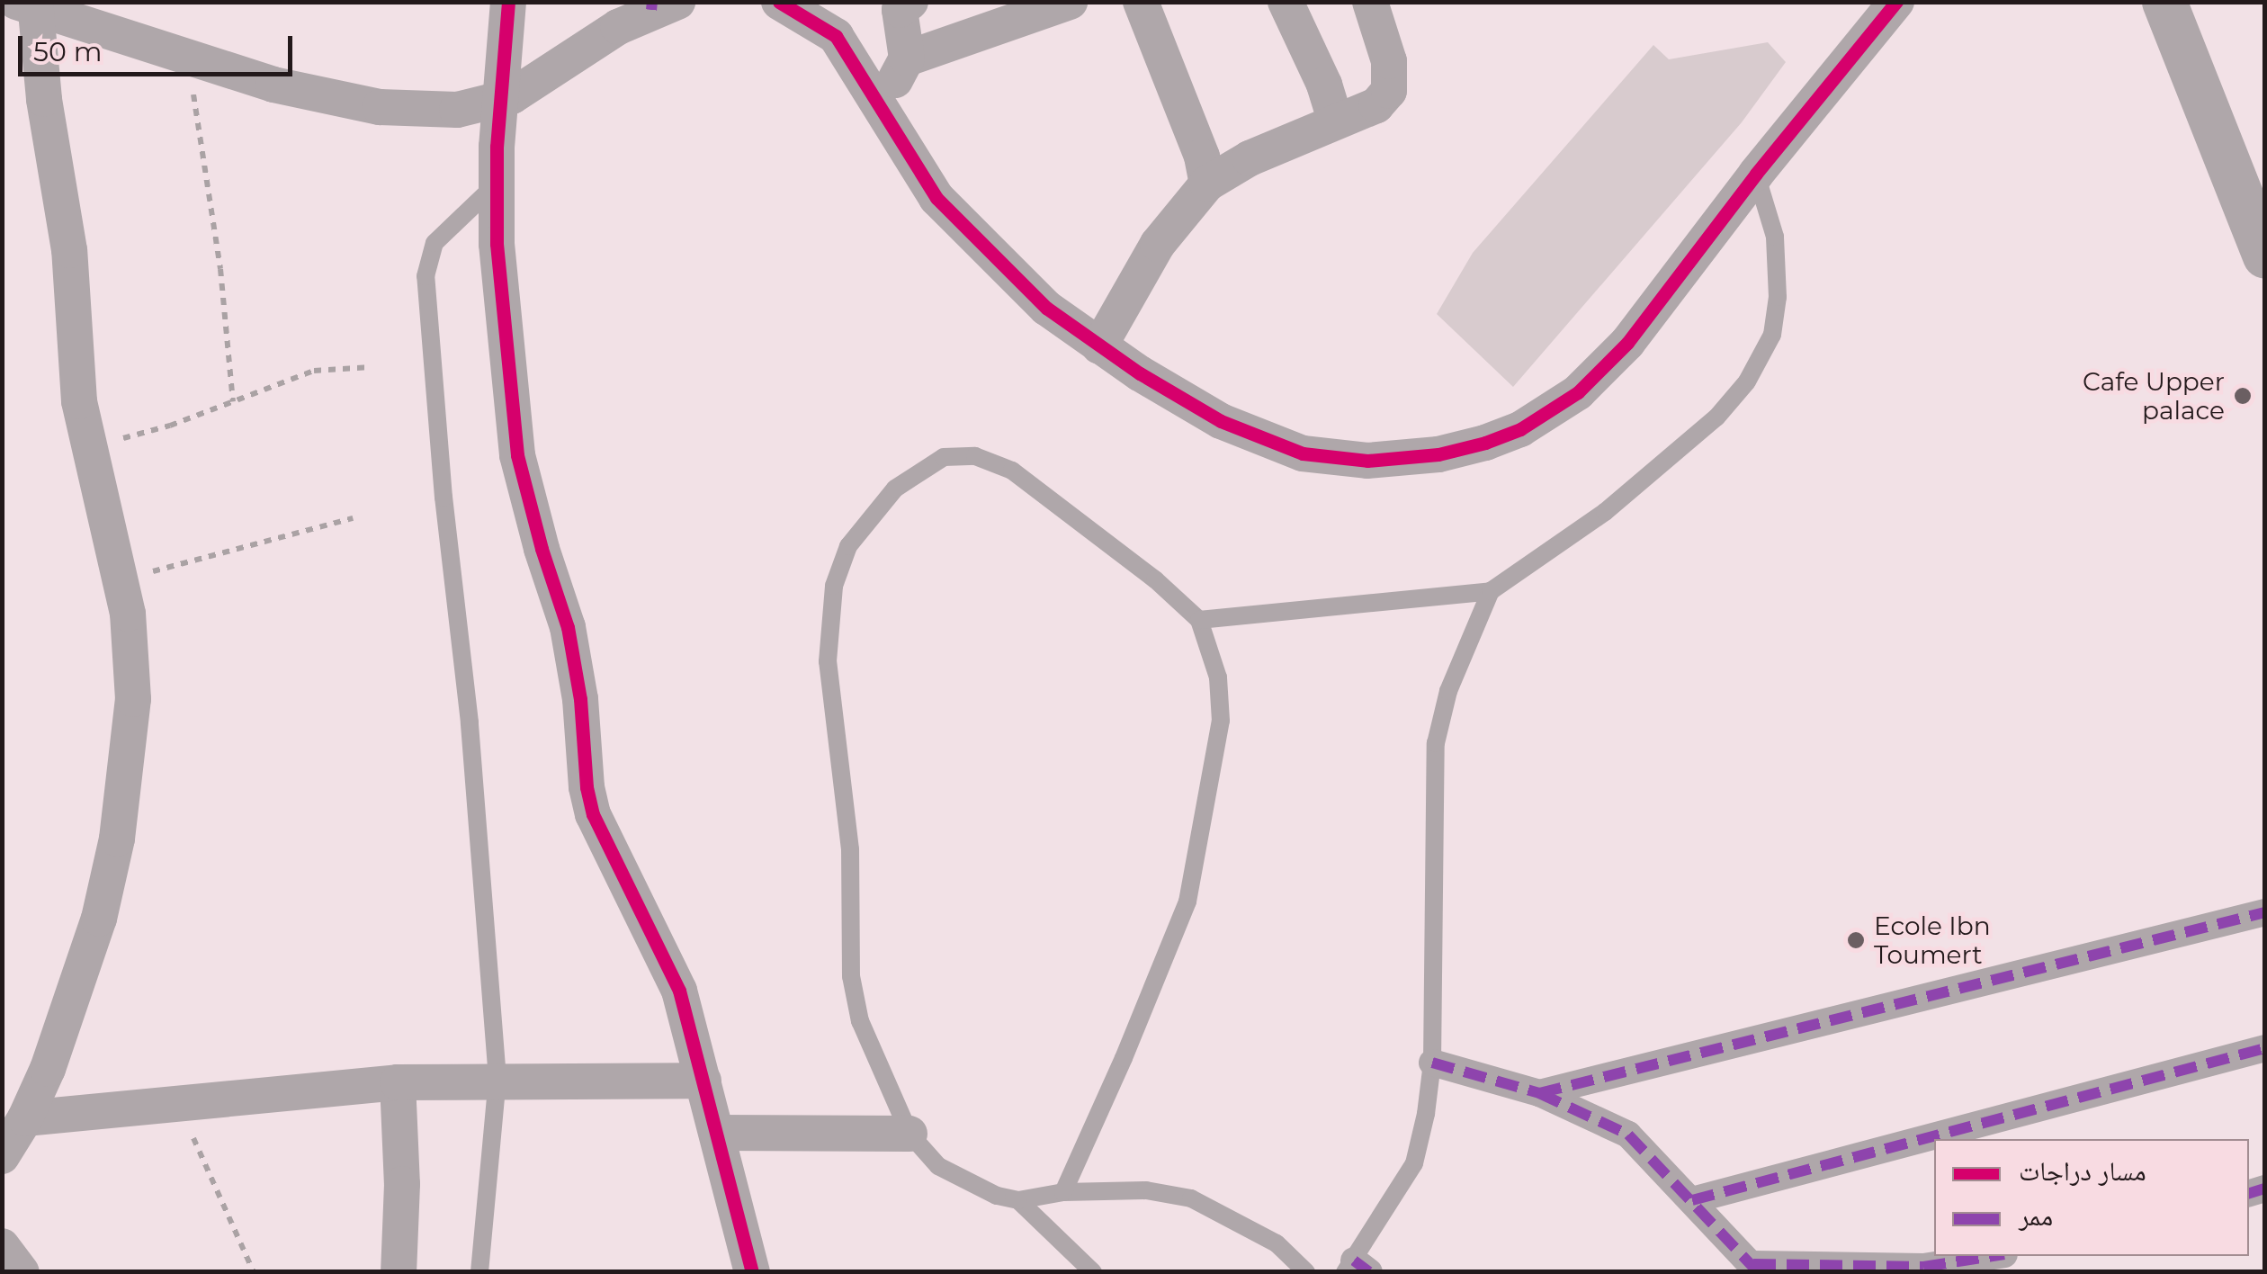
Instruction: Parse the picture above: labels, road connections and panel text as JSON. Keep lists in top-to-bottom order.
{
  "places": ["Cafe Upper palace", "Ecole Ibn Toumert"],
  "legend": ["مسار دراجات", "ممر"],
  "scale_bar": "50 m"
}
